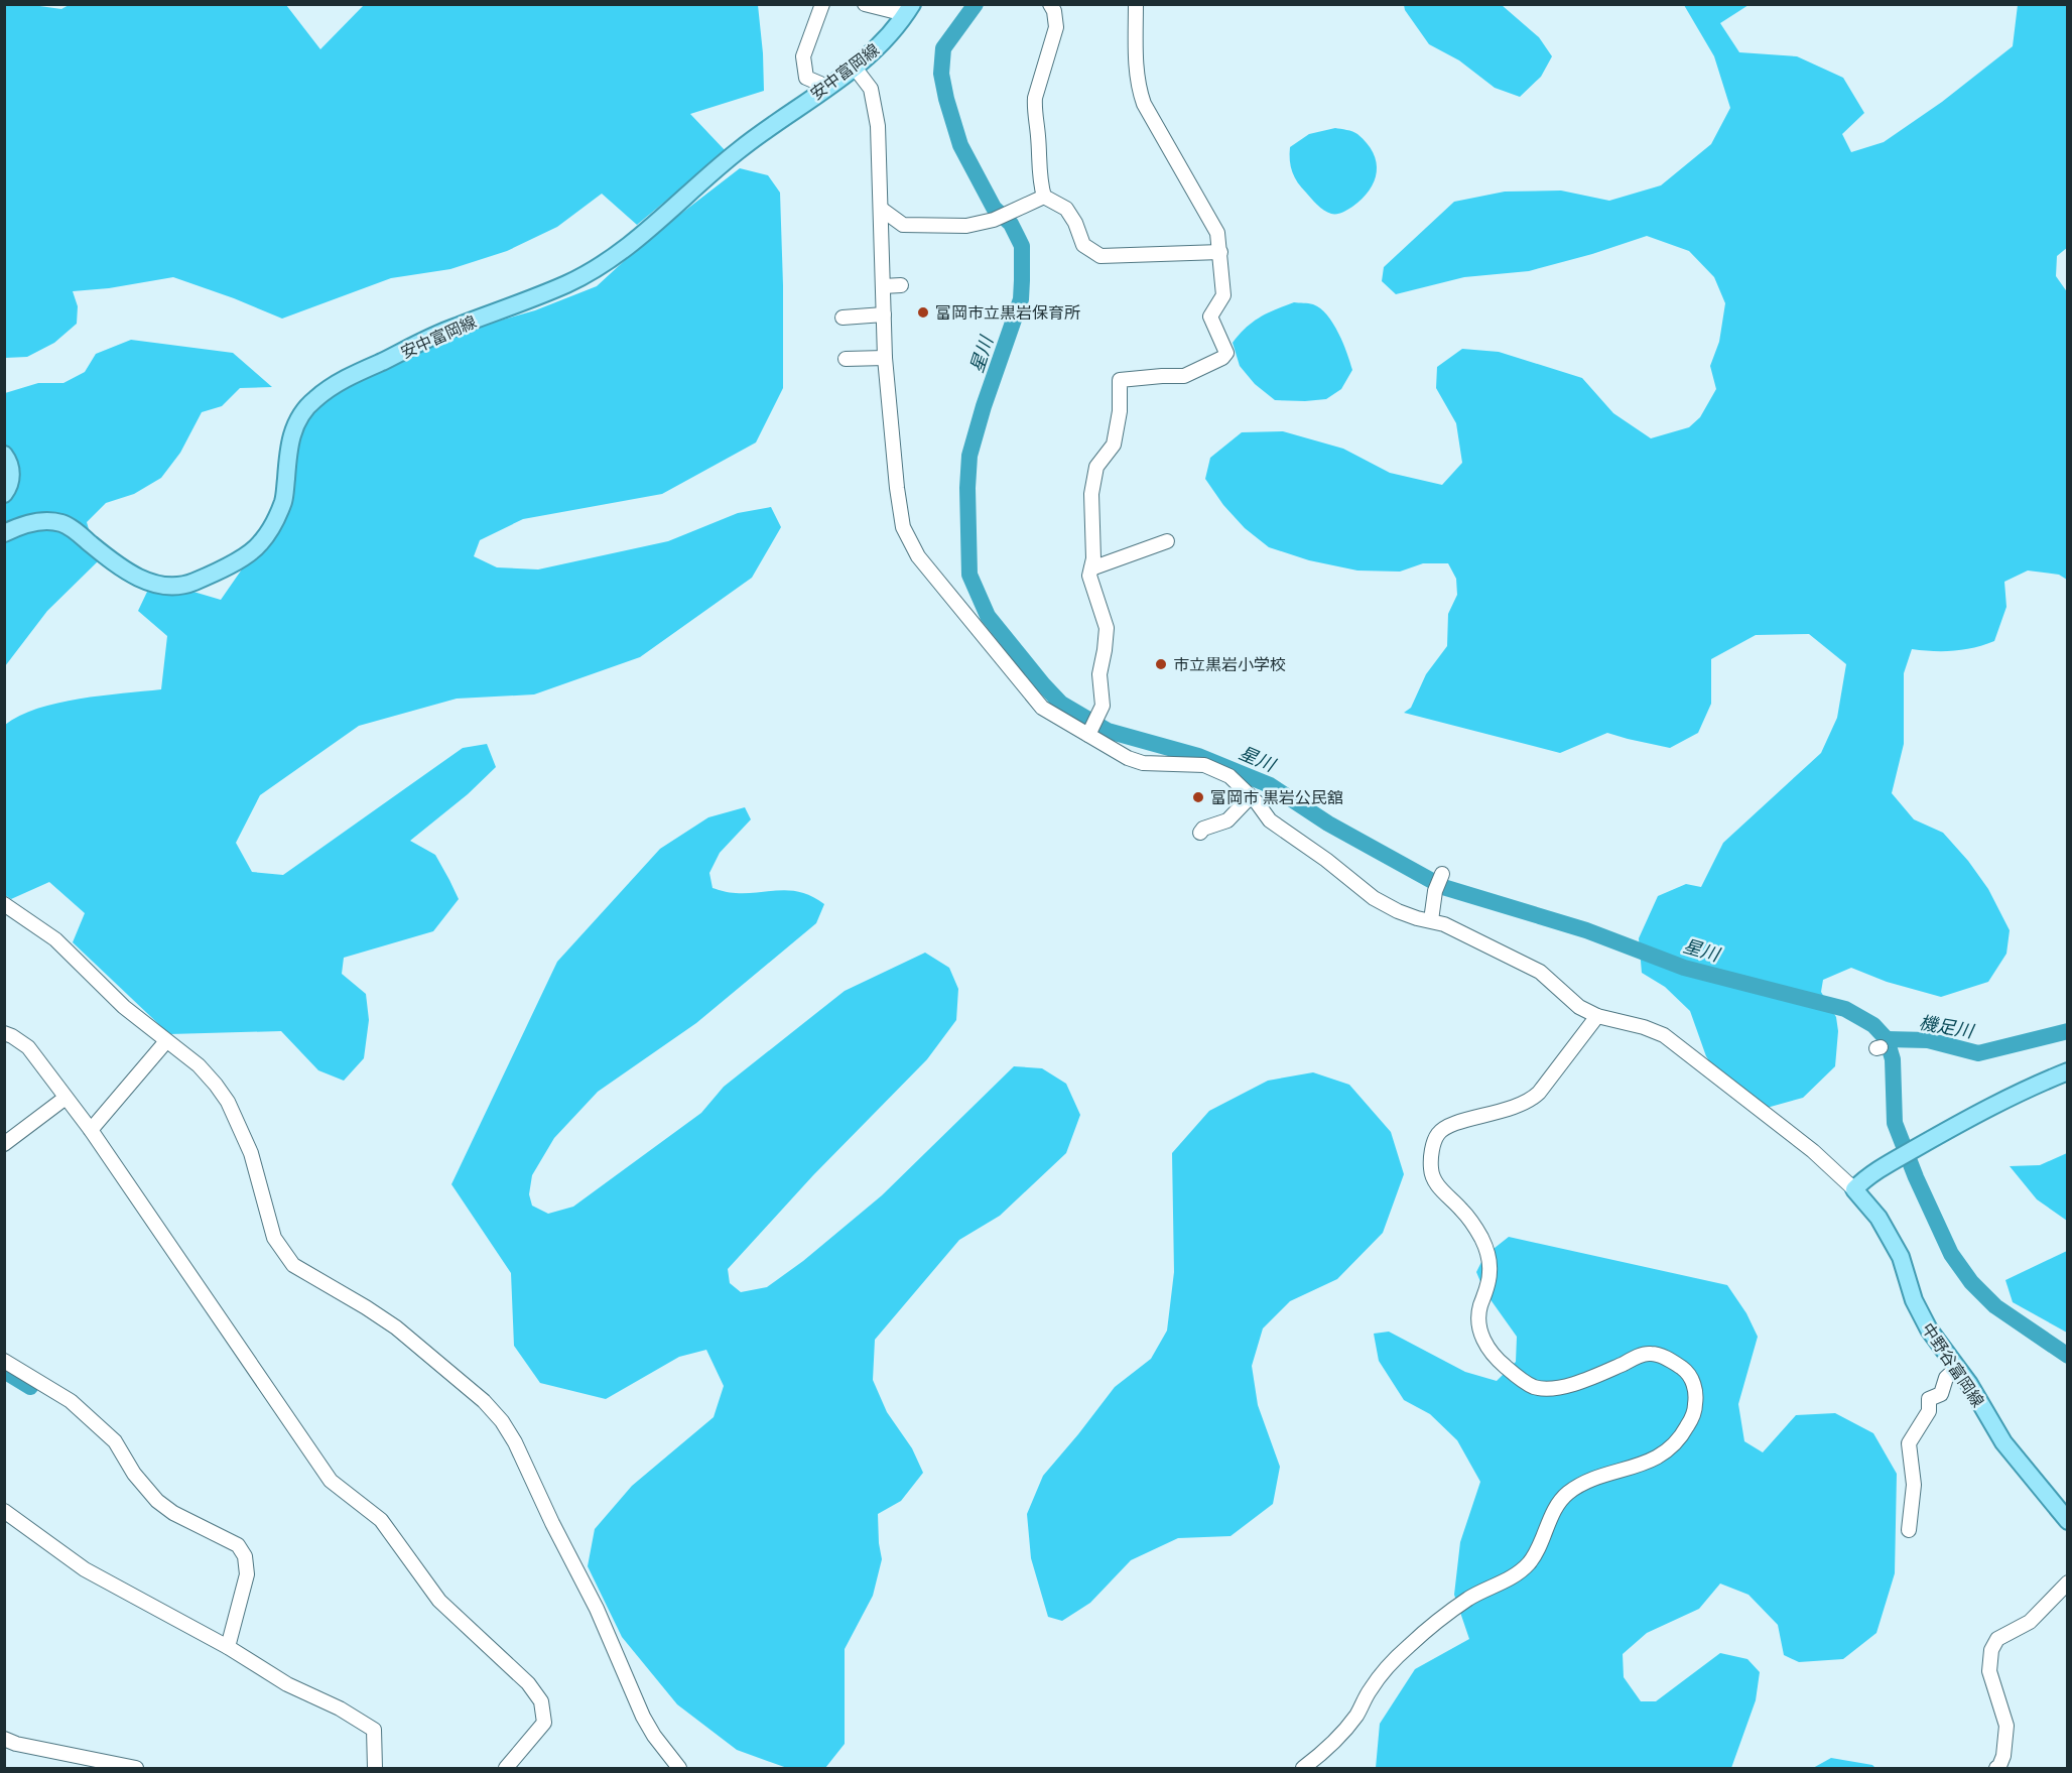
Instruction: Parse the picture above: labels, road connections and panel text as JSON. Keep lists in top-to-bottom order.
{
  "streets": {
    "main road": ["安中富岡線", "中野谷富岡線"]
  },
  "water": ["星川", "機足川"],
  "places": ["富岡市立黒岩保育所", "市立黒岩小学校", "富岡市 黒岩公民舘"]
}
